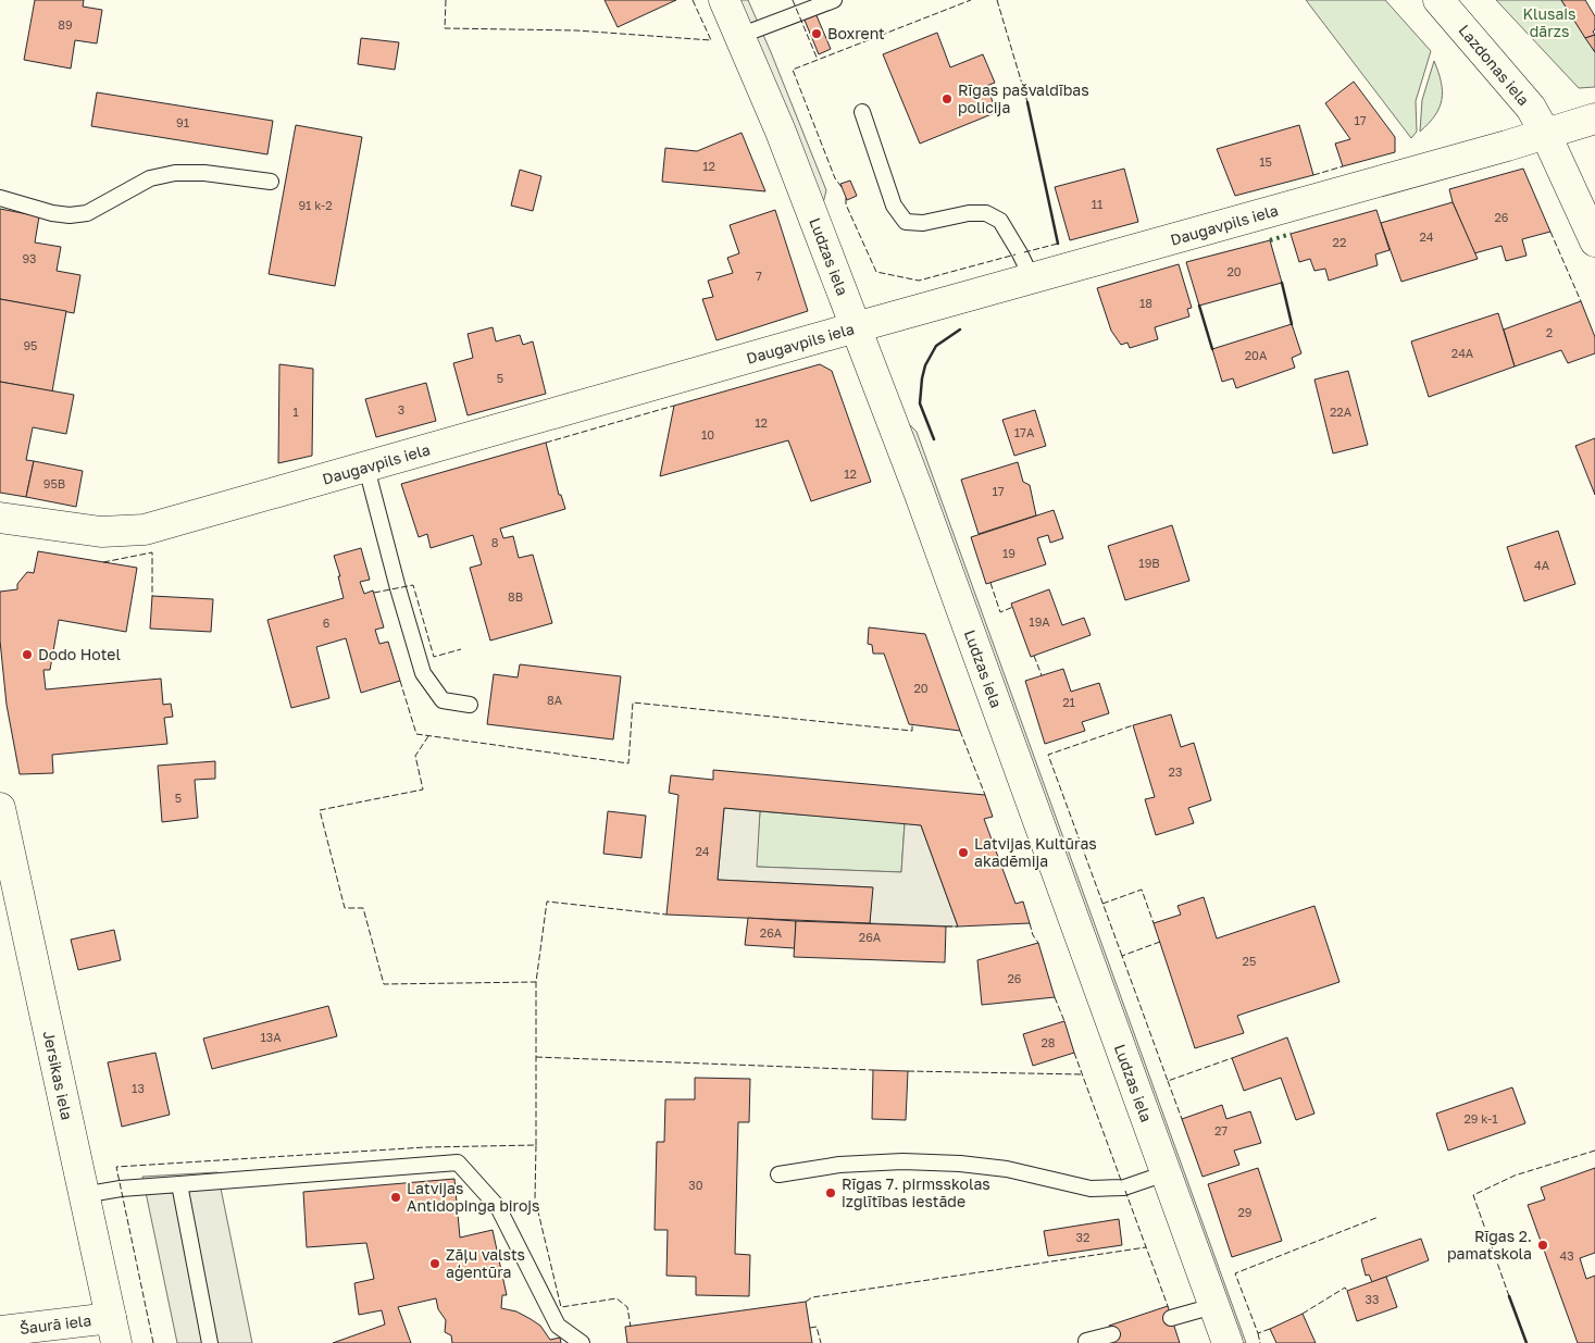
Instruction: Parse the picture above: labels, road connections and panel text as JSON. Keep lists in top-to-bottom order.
{
  "streets": {
    "street": [
      "Lazdonas iela",
      "Daugavpils iela",
      "Ludzas iela",
      "Jersikas iela",
      "Šaurā iela"
    ]
  },
  "crossings": [
    ["Lazdonas iela", "Daugavpils iela"],
    ["Daugavpils iela", "Ludzas iela"],
    ["Jersikas iela", "Šaurā iela"]
  ],
  "parks": ["Klusais dārzs"],
  "places": [
    "Boxrent",
    "Rīgas pašvaldības policija",
    "Dodo Hotel",
    "Latvijas Kultūras akadēmija",
    "Rīgas 7. pirmsskolas izglītības iestāde",
    "Latvijas Antidopinga birojs",
    "Rīgas 2. pamatskola",
    "Zāļu valsts aģentūra"
  ],
  "house_numbers": [
    "89",
    "17",
    "91",
    "15",
    "12",
    "11",
    "91 k-2",
    "26",
    "24",
    "22",
    "93",
    "20",
    "7",
    "18",
    "2",
    "95",
    "24A",
    "20A",
    "5",
    "3",
    "1",
    "22A",
    "12",
    "17A",
    "10",
    "12",
    "95B",
    "17",
    "8",
    "19",
    "19B",
    "4A",
    "8B",
    "19A",
    "6",
    "20",
    "8A",
    "21",
    "23",
    "5",
    "24",
    "26A",
    "26A",
    "25",
    "26",
    "13A",
    "28",
    "13",
    "29 k-1",
    "27",
    "30",
    "29",
    "32",
    "43",
    "33"
  ]
}
